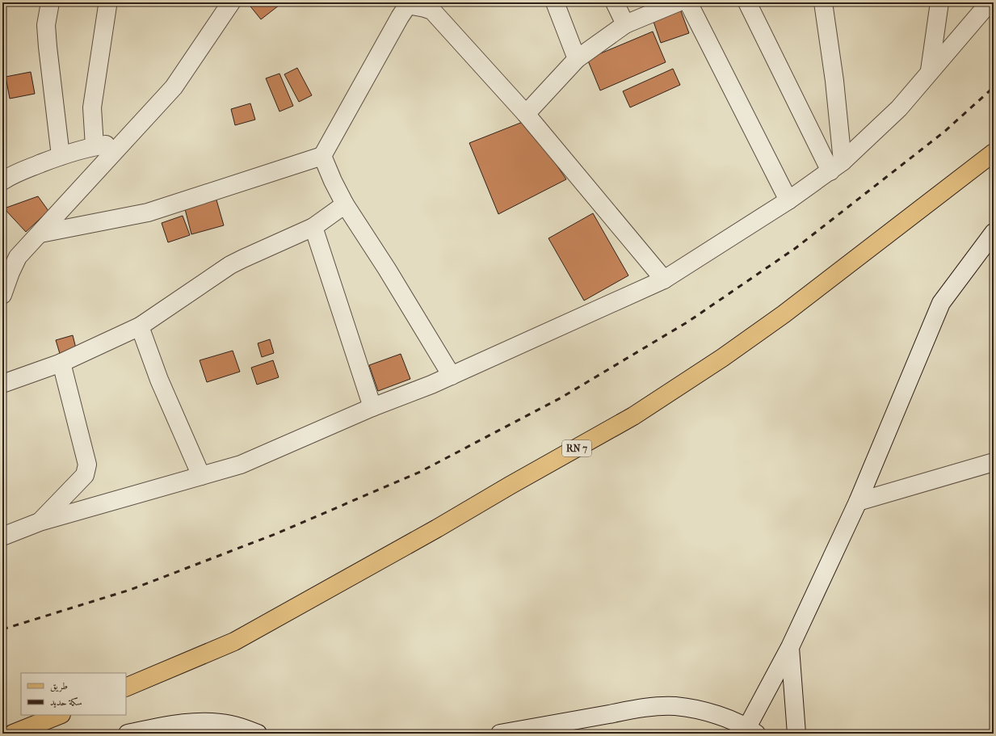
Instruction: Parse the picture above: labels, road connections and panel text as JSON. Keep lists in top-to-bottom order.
{
  "streets": {
    "main road": ["RN 7"]
  },
  "legend": ["طريق", "سكة حديد"]
}
